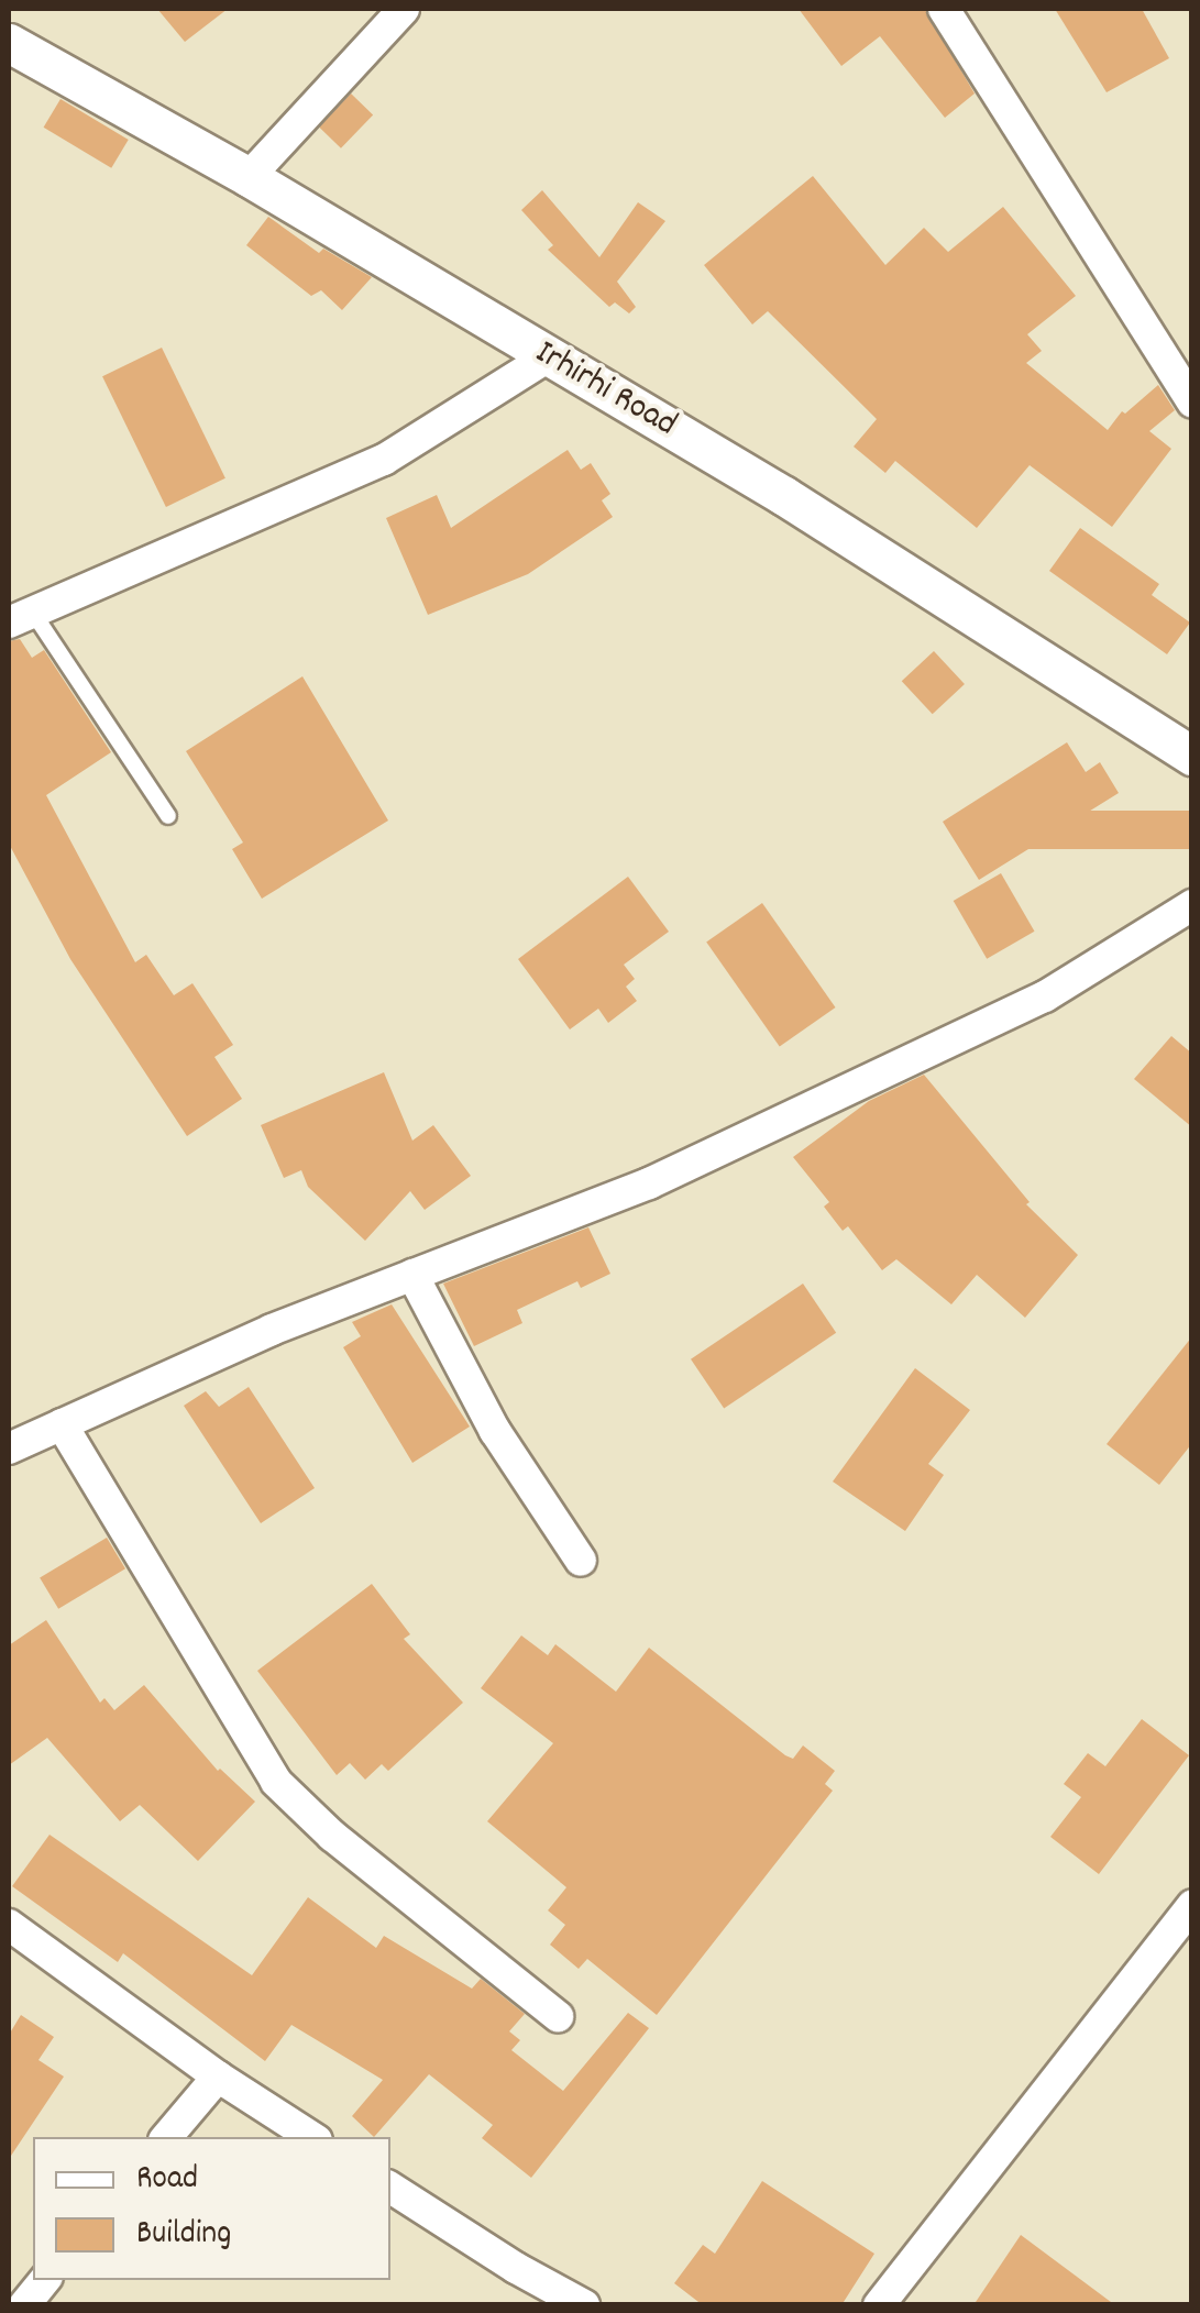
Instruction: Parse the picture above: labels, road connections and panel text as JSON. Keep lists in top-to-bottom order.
{
  "streets": {
    "street": ["Irhirhi Road"]
  },
  "legend": ["Road", "Building"]
}
